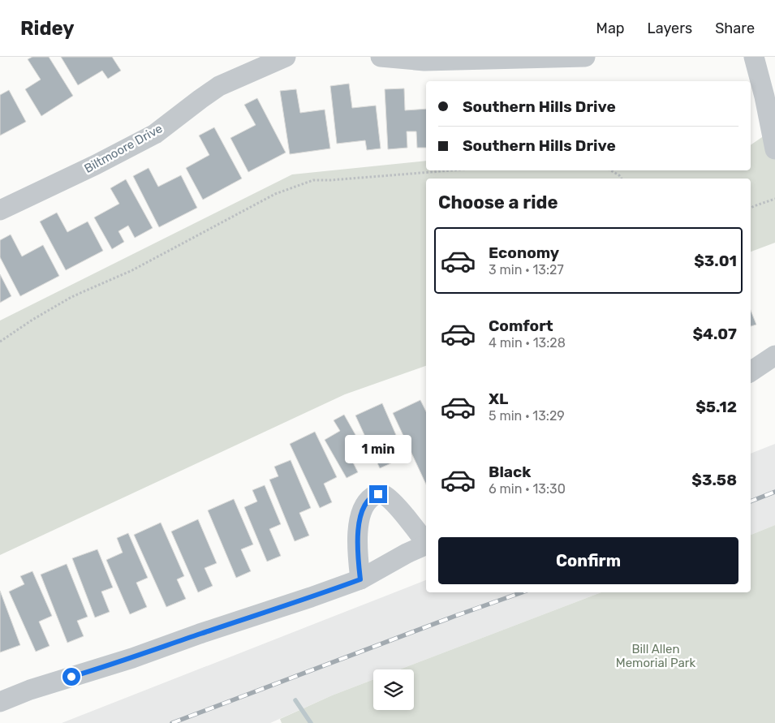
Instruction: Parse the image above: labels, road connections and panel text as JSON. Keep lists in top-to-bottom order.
{
  "streets": {
    "street": ["Biltmoore Drive"]
  },
  "parks": ["Bill Allen Memorial Park"],
  "page": {
    "header": "Ridey",
    "nav": ["Map", "Layers", "Share"],
    "banner": ["Southern Hills Drive", "Southern Hills Drive"],
    "heading": "Choose a ride",
    "list": [
      {
        "name": "Economy",
        "note": "3 min · 13:27",
        "value": "$3.01"
      },
      {
        "name": "Comfort",
        "note": "4 min · 13:28",
        "value": "$4.07"
      },
      {
        "name": "XL",
        "note": "5 min · 13:29",
        "value": "$5.12"
      },
      {
        "name": "Black",
        "note": "6 min · 13:30",
        "value": "$3.58"
      }
    ],
    "bubble": "1 min",
    "buttons": "Confirm"
  }
}
